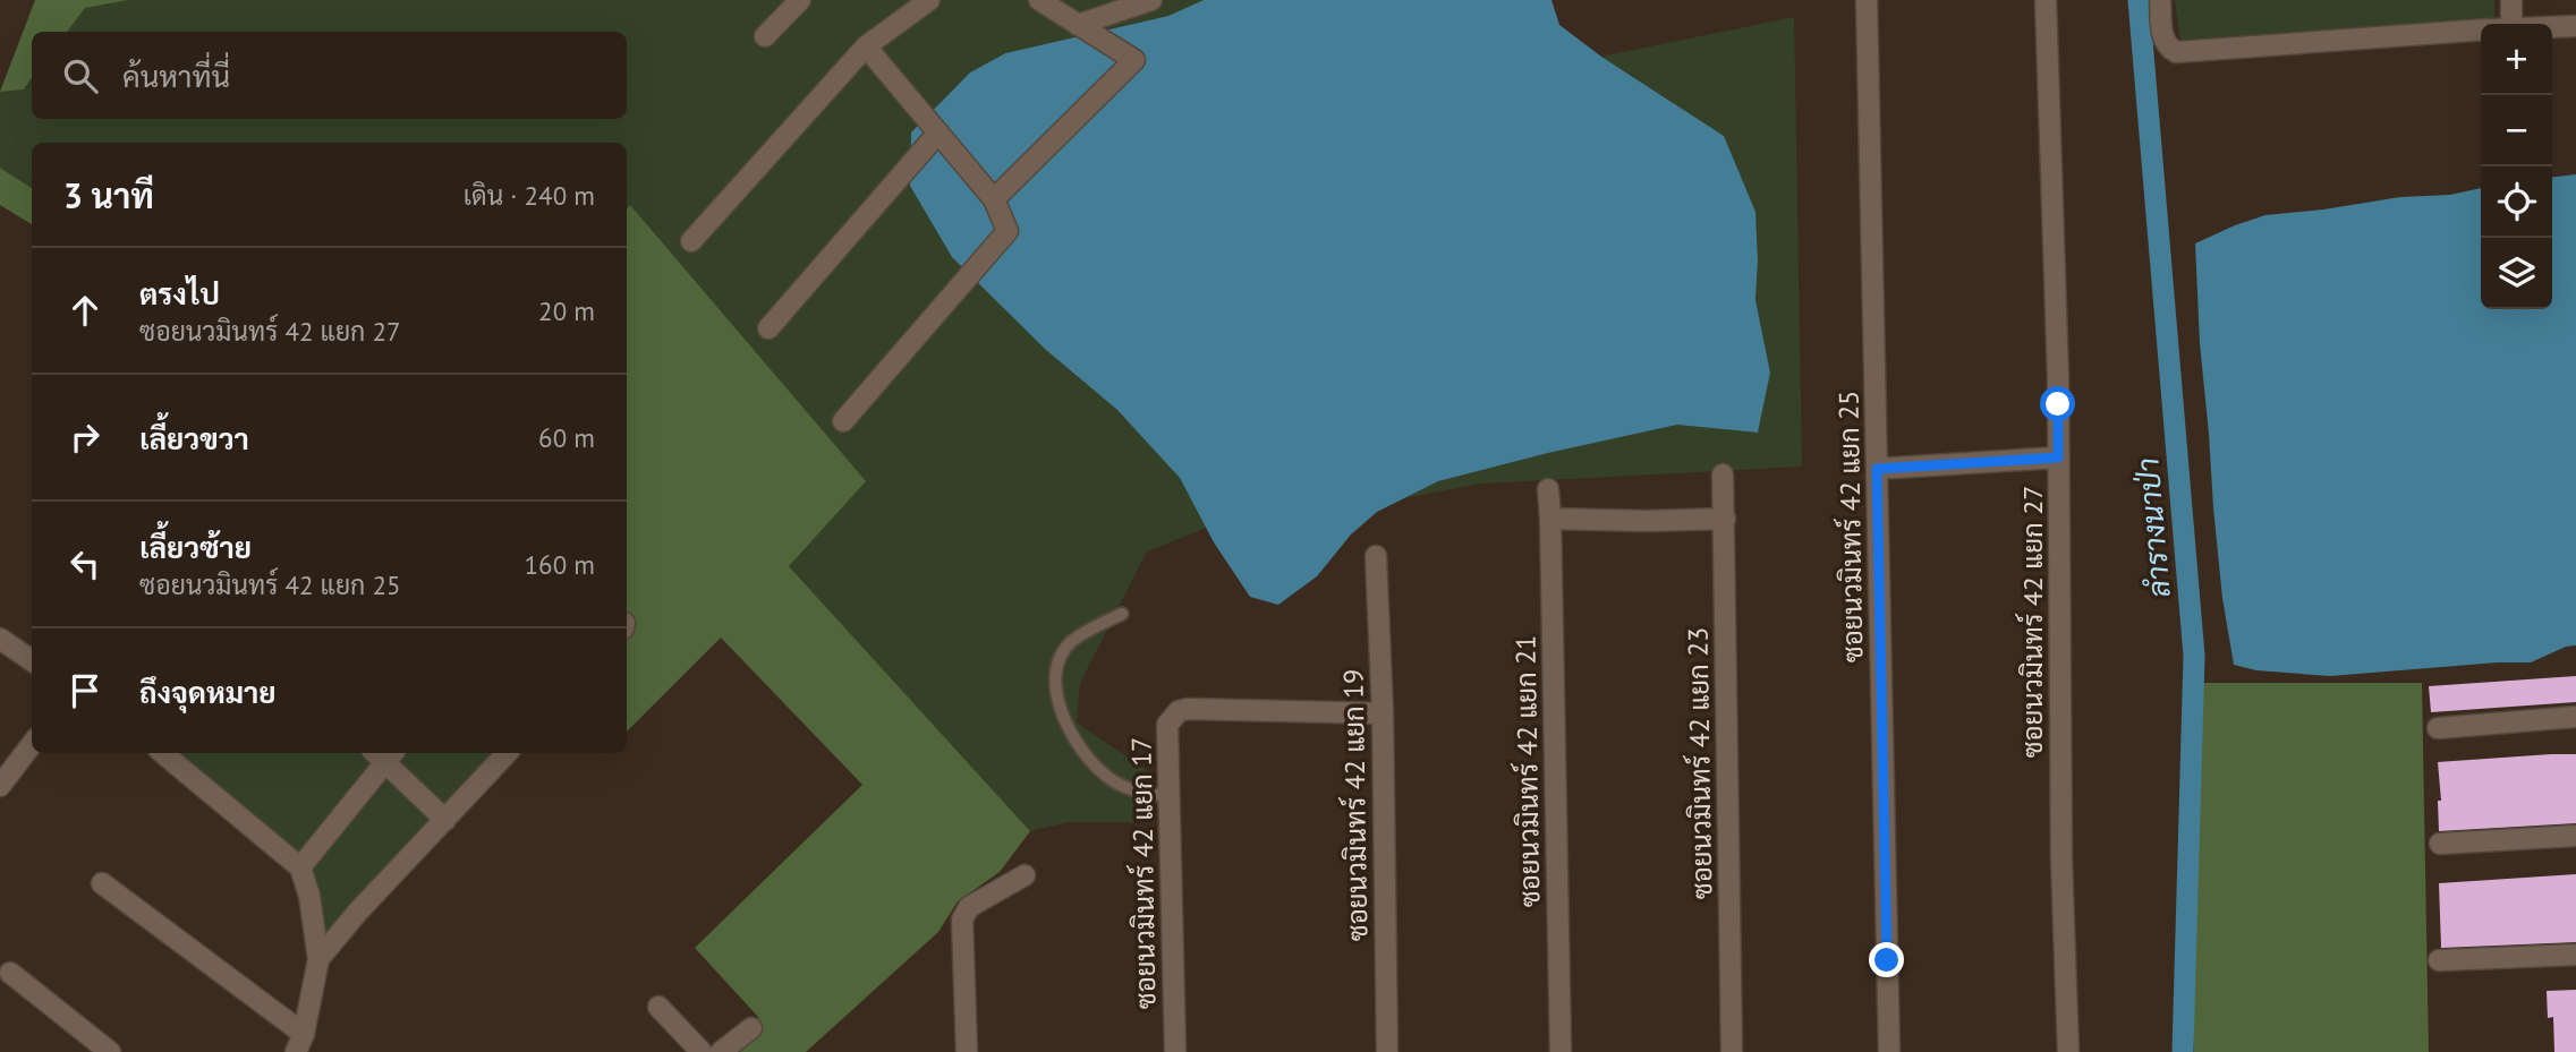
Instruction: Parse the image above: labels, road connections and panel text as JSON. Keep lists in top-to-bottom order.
{
  "streets": {
    "street": [
      "ซอยนวมินทร์ 42 แยก 25",
      "ซอยนวมินทร์ 42 แยก 27",
      "ซอยนวมินทร์ 42 แยก 23",
      "ซอยนวมินทร์ 42 แยก 21",
      "ซอยนวมินทร์ 42 แยก 19",
      "ซอยนวมินทร์ 42 แยก 17"
    ]
  },
  "crossings": [
    ["ซอยนวมินทร์ 42 แยก 19", "ซอยนวมินทร์ 42 แยก 17"]
  ],
  "water": ["ลำรางนาป่า"],
  "page": {
    "map_buttons": ["+", "−"],
    "search": "ค้นหาที่นี่",
    "heading": ["3 นาที", "เดิน · 240 m"],
    "list": [
      ["ตรงไป", "ซอยนวมินทร์ 42 แยก 27", "20 m"],
      ["เลี้ยวขวา", "60 m"],
      ["เลี้ยวซ้าย", "ซอยนวมินทร์ 42 แยก 25", "160 m"],
      "ถึงจุดหมาย"
    ]
  }
}
